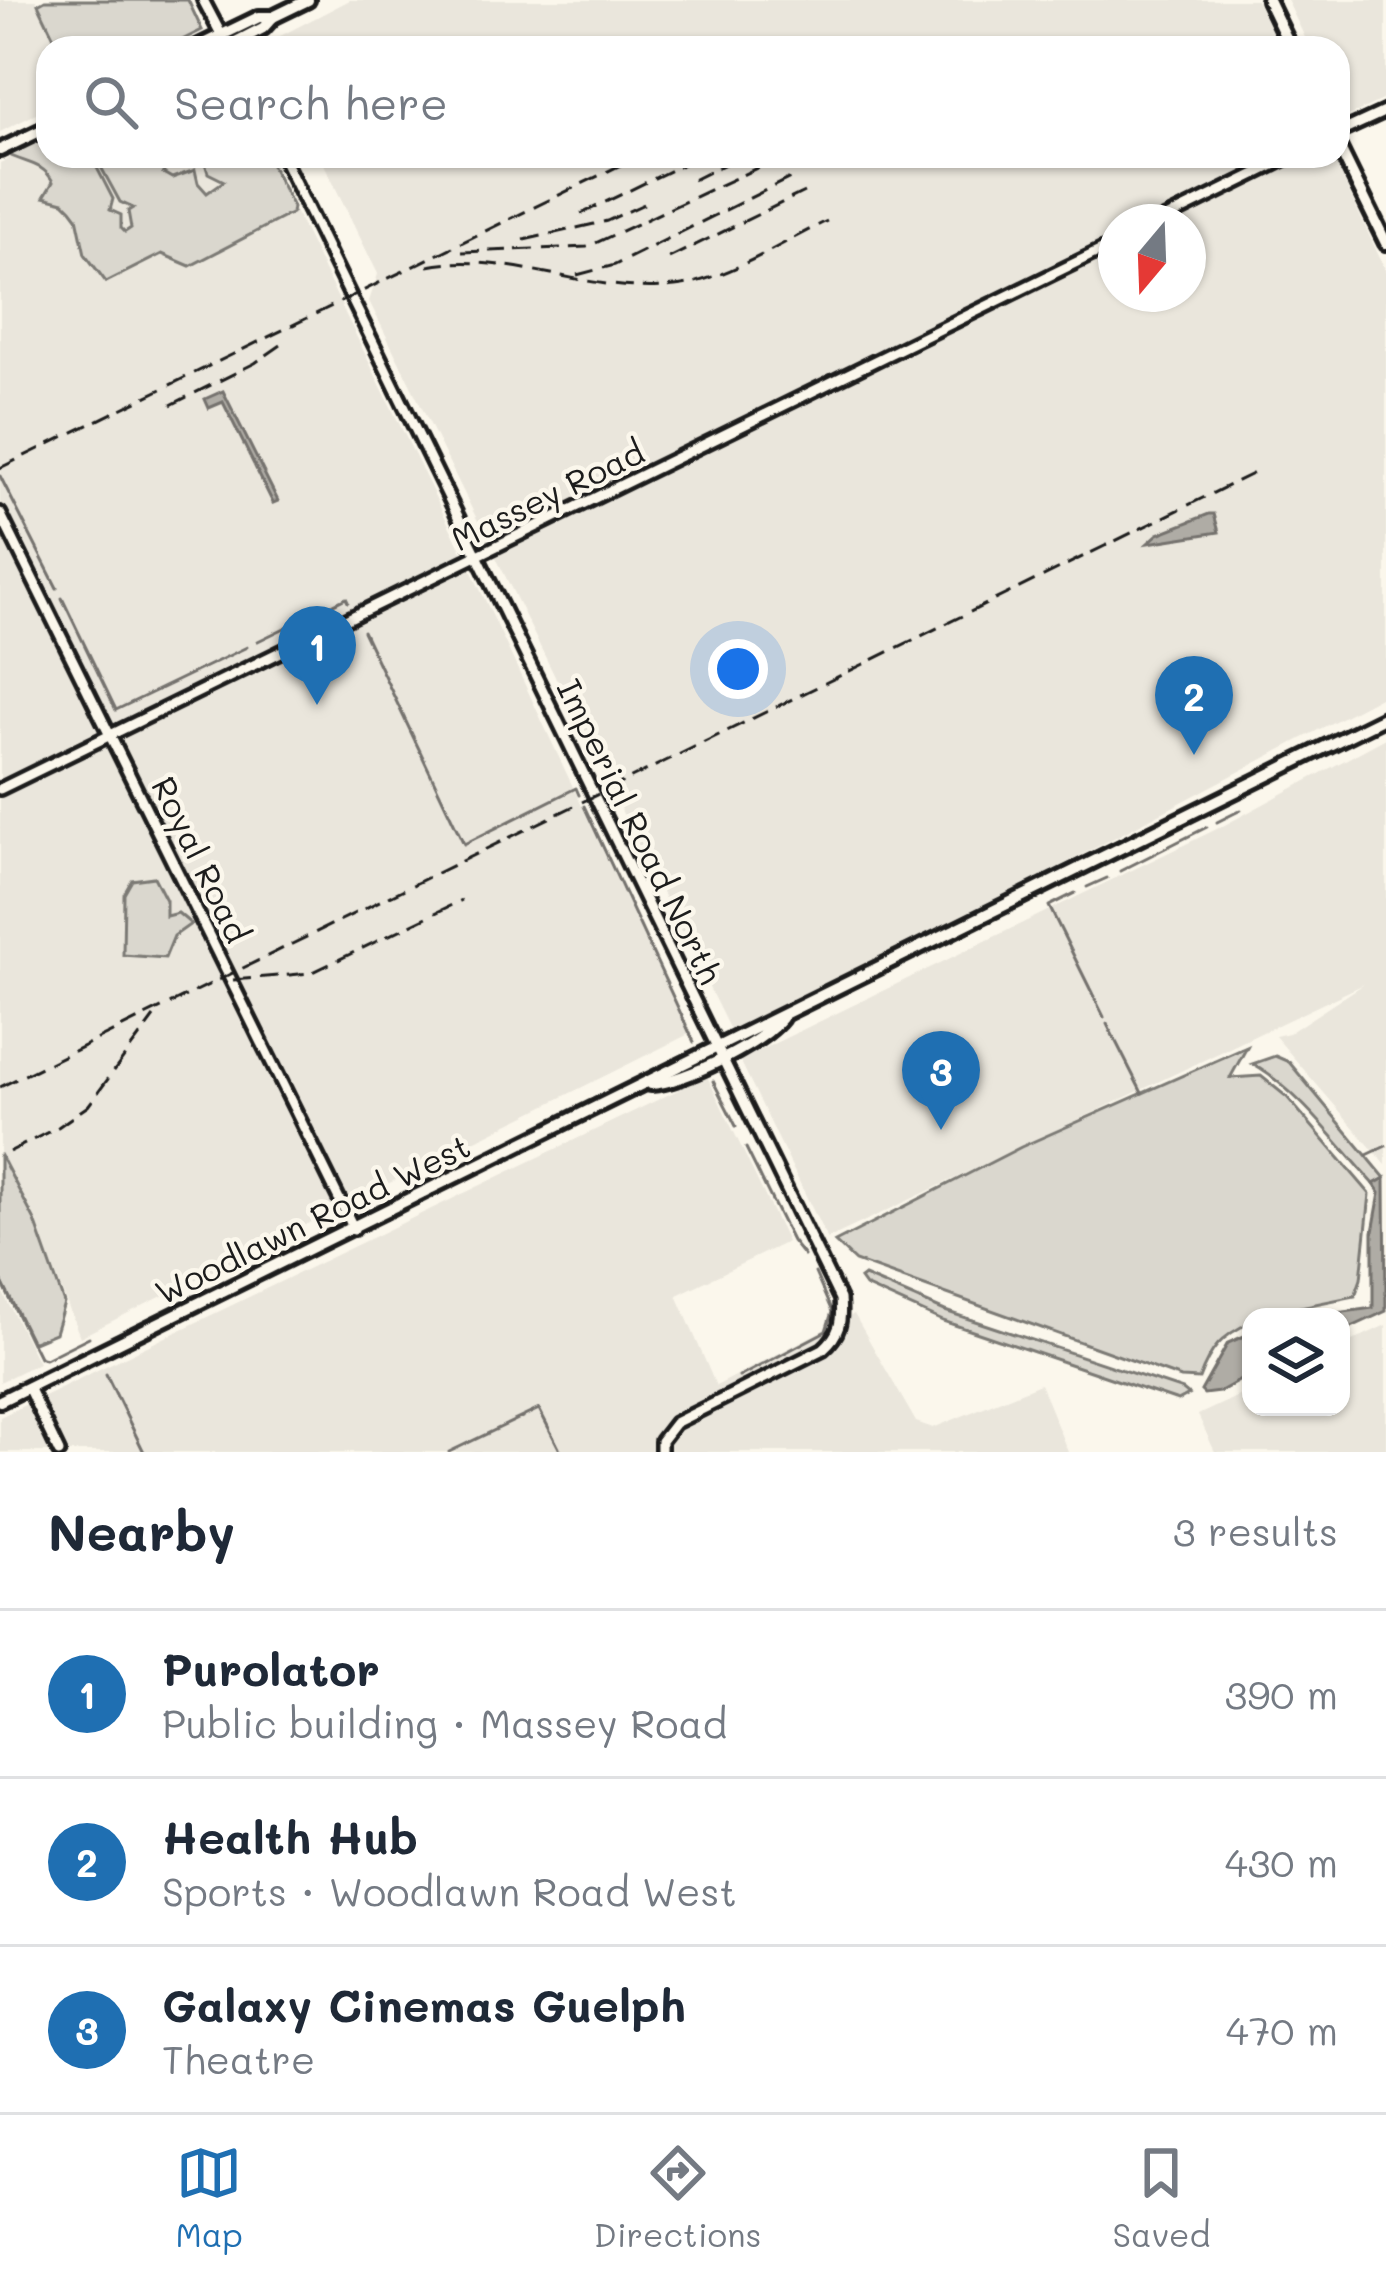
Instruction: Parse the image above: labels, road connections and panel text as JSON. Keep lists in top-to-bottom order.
{
  "streets": {
    "main road": ["Woodlawn Road West"],
    "street": ["Massey Road", "Imperial Road North", "Royal Road"]
  },
  "crossings": [
    ["Massey Road", "Imperial Road North"],
    ["Massey Road", "Royal Road"],
    ["Imperial Road North", "Woodlawn Road West"],
    ["Royal Road", "Woodlawn Road West"]
  ],
  "north": "bottom",
  "page": {
    "search": "Search here",
    "pins": ["1", "2", "3"],
    "heading": ["Nearby", "3 results"],
    "list": [
      {
        "mark": "1",
        "name": "Purolator",
        "note": "Public building · Massey Road",
        "value": "390 m"
      },
      {
        "mark": "2",
        "name": "Health Hub",
        "note": "Sports · Woodlawn Road West",
        "value": "430 m"
      },
      {
        "mark": "3",
        "name": "Galaxy Cinemas Guelph",
        "note": "Theatre",
        "value": "470 m"
      }
    ],
    "nav": ["Map", "Directions", "Saved"]
  }
}
